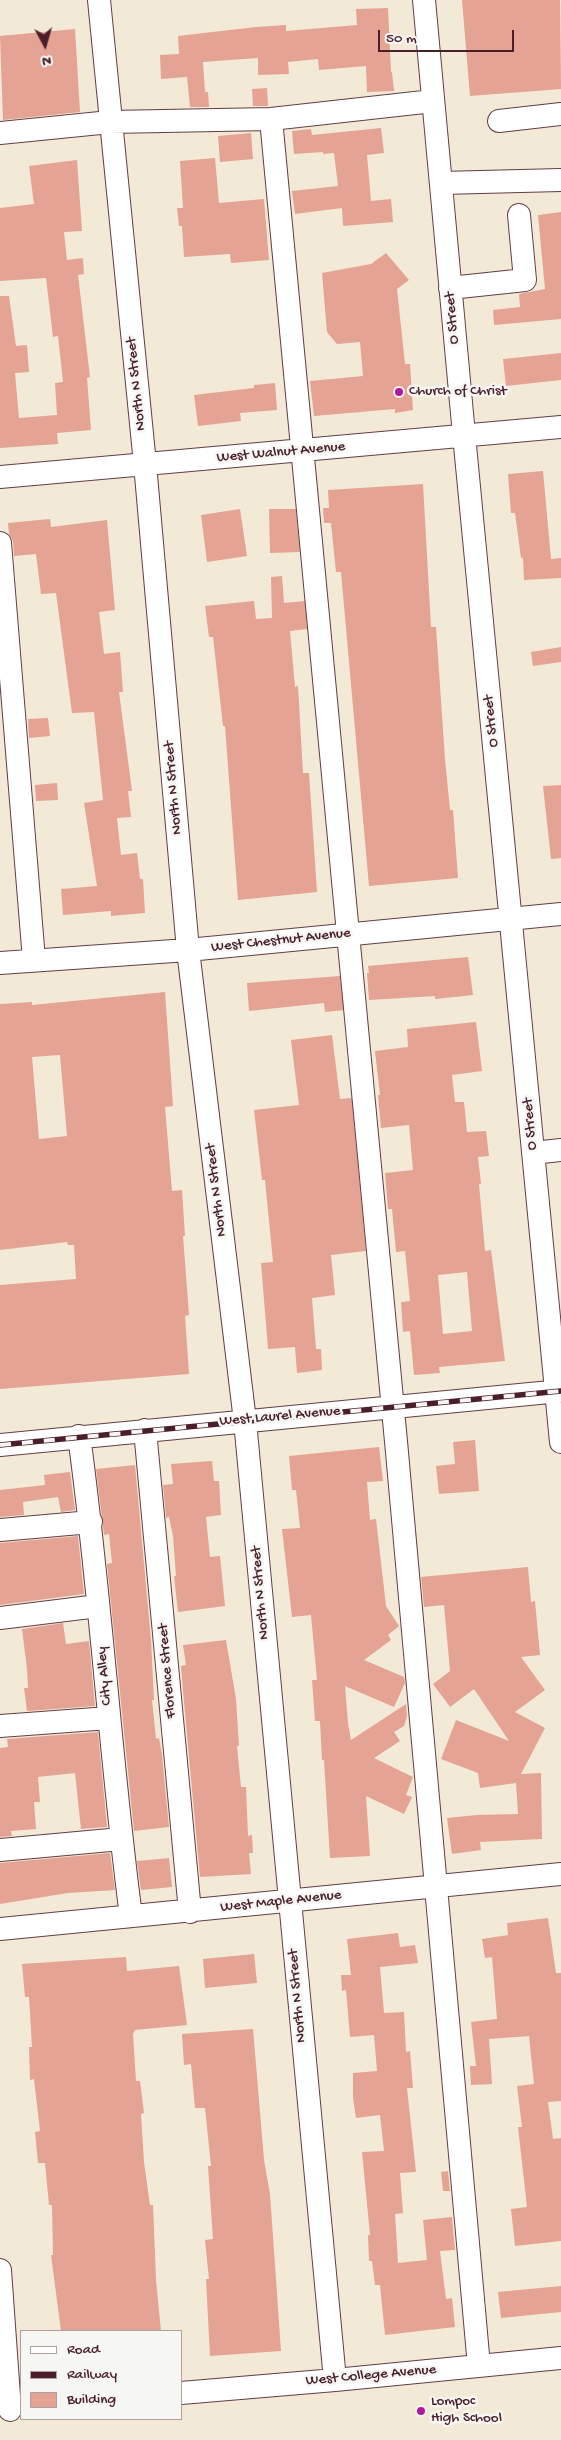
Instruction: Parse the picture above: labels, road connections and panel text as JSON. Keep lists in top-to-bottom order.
{
  "streets": {
    "street": [
      "O Street",
      "North N Street",
      "West Walnut Avenue",
      "West Chestnut Avenue",
      "West Laurel Avenue",
      "Florence Street",
      "City Alley",
      "West Maple Avenue",
      "West College Avenue"
    ]
  },
  "crossings": [
    ["O Street", "West Walnut Avenue"],
    ["O Street", "West Chestnut Avenue"],
    ["O Street", "West Laurel Avenue"],
    ["North N Street", "West Walnut Avenue"],
    ["North N Street", "West Chestnut Avenue"],
    ["North N Street", "West Laurel Avenue"],
    ["North N Street", "West Maple Avenue"],
    ["North N Street", "West College Avenue"],
    ["West Laurel Avenue", "Florence Street"],
    ["West Laurel Avenue", "City Alley"],
    ["Florence Street", "West Maple Avenue"],
    ["City Alley", "West Maple Avenue"]
  ],
  "places": ["Church of Christ", "Lompoc High School"],
  "legend": ["Road", "Railway", "Building"],
  "scale_bar": "50 m",
  "north": "bottom"
}
